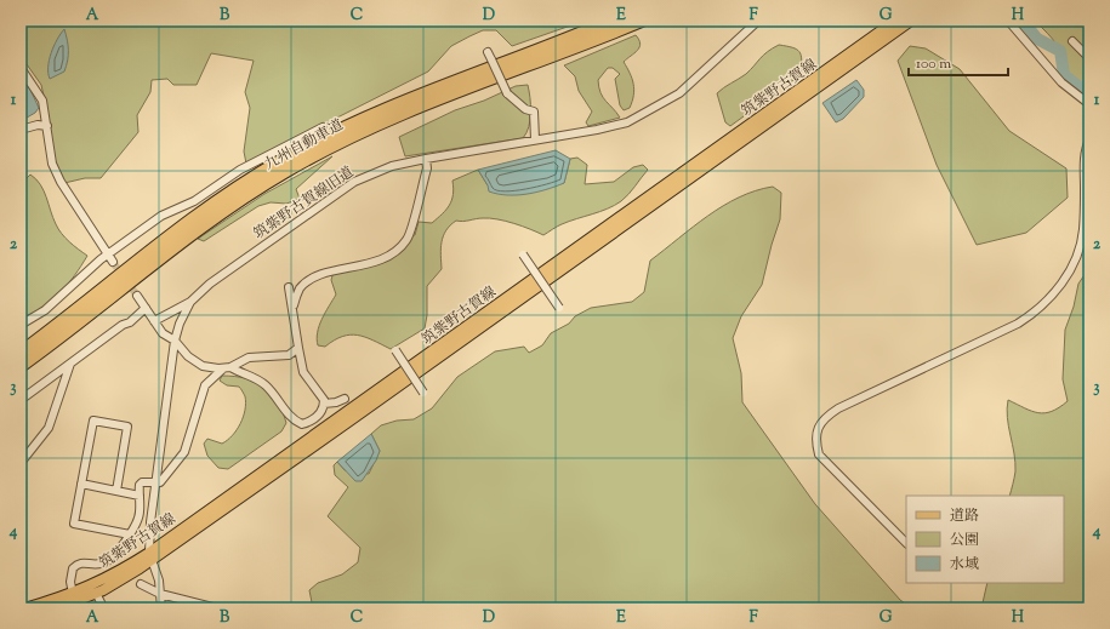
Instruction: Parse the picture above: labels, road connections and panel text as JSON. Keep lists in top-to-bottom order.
{
  "streets": {
    "highway": ["九州自動車道"],
    "main road": ["筑紫野古賀線"],
    "street": ["筑紫野古賀線旧道"]
  },
  "crossings": [
    ["筑紫野古賀線", "筑紫野古賀線旧道"]
  ],
  "legend": ["道路", "公園", "水域"],
  "scale_bar": "100 m",
  "grid": {
    "columns": [
      "A",
      "B",
      "C",
      "D",
      "E",
      "F",
      "G",
      "H"
    ],
    "rows": [
      "1",
      "2",
      "3",
      "4"
    ]
  }
}
